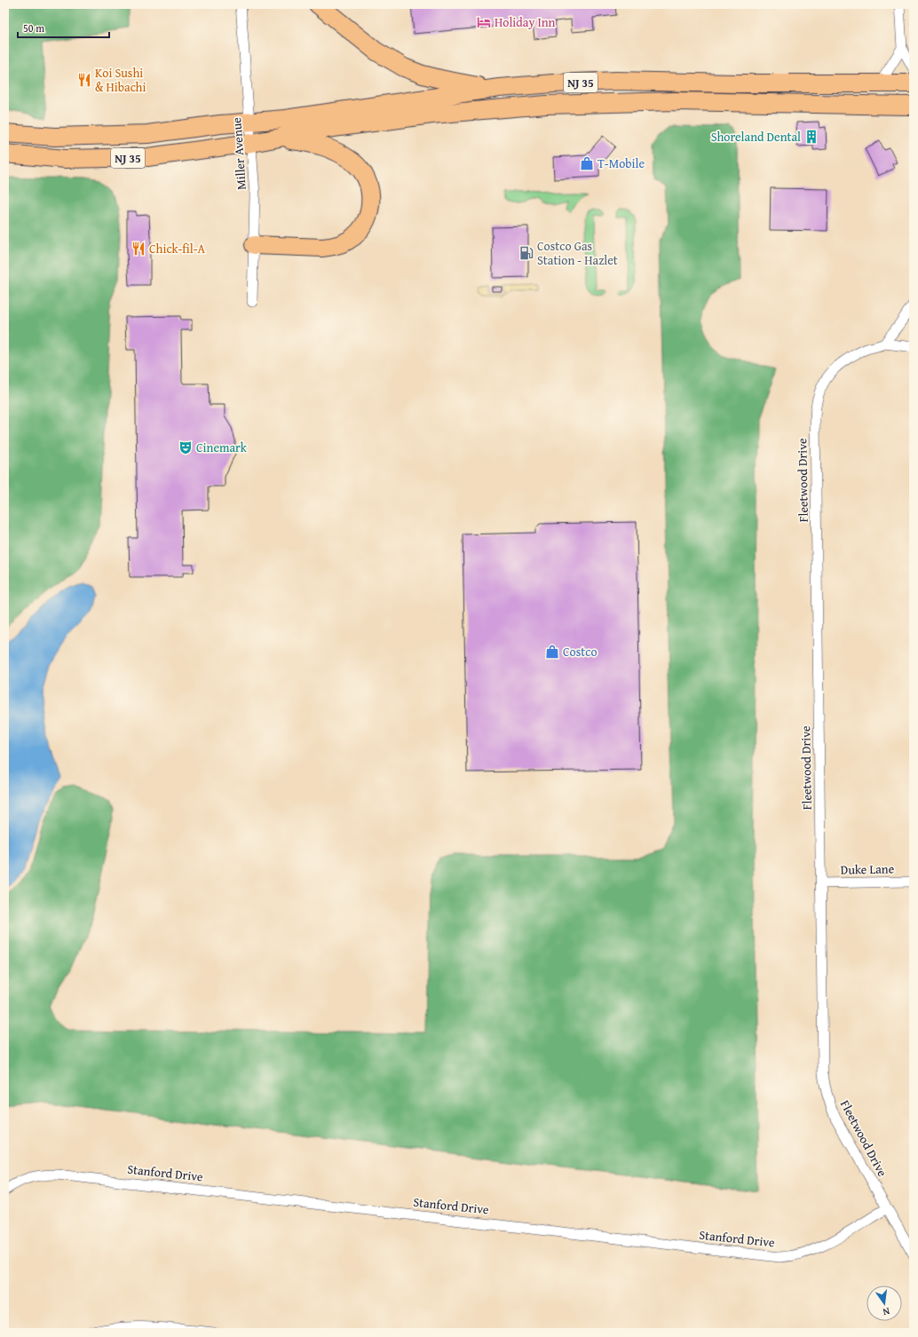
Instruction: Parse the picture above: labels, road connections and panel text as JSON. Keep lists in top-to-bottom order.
{
  "streets": {
    "highway": ["NJ 35"],
    "street": [
      "Miller Avenue",
      "Fleetwood Drive",
      "Duke Lane",
      "Stanford Drive"
    ]
  },
  "crossings": [
    ["NJ 35", "Miller Avenue"],
    ["Fleetwood Drive", "Duke Lane"],
    ["Fleetwood Drive", "Stanford Drive"]
  ],
  "places": {
    "hotel": ["Holiday Inn"],
    "restaurant": ["Koi Sushi & Hibachi", "Chick-fil-A"],
    "building": ["Shoreland Dental"],
    "shop": ["T-Mobile", "Costco"],
    "fuel station": ["Costco Gas Station - Hazlet"],
    "theatre": ["Cinemark"]
  },
  "scale_bar": "50 m",
  "north": "bottom"
}
